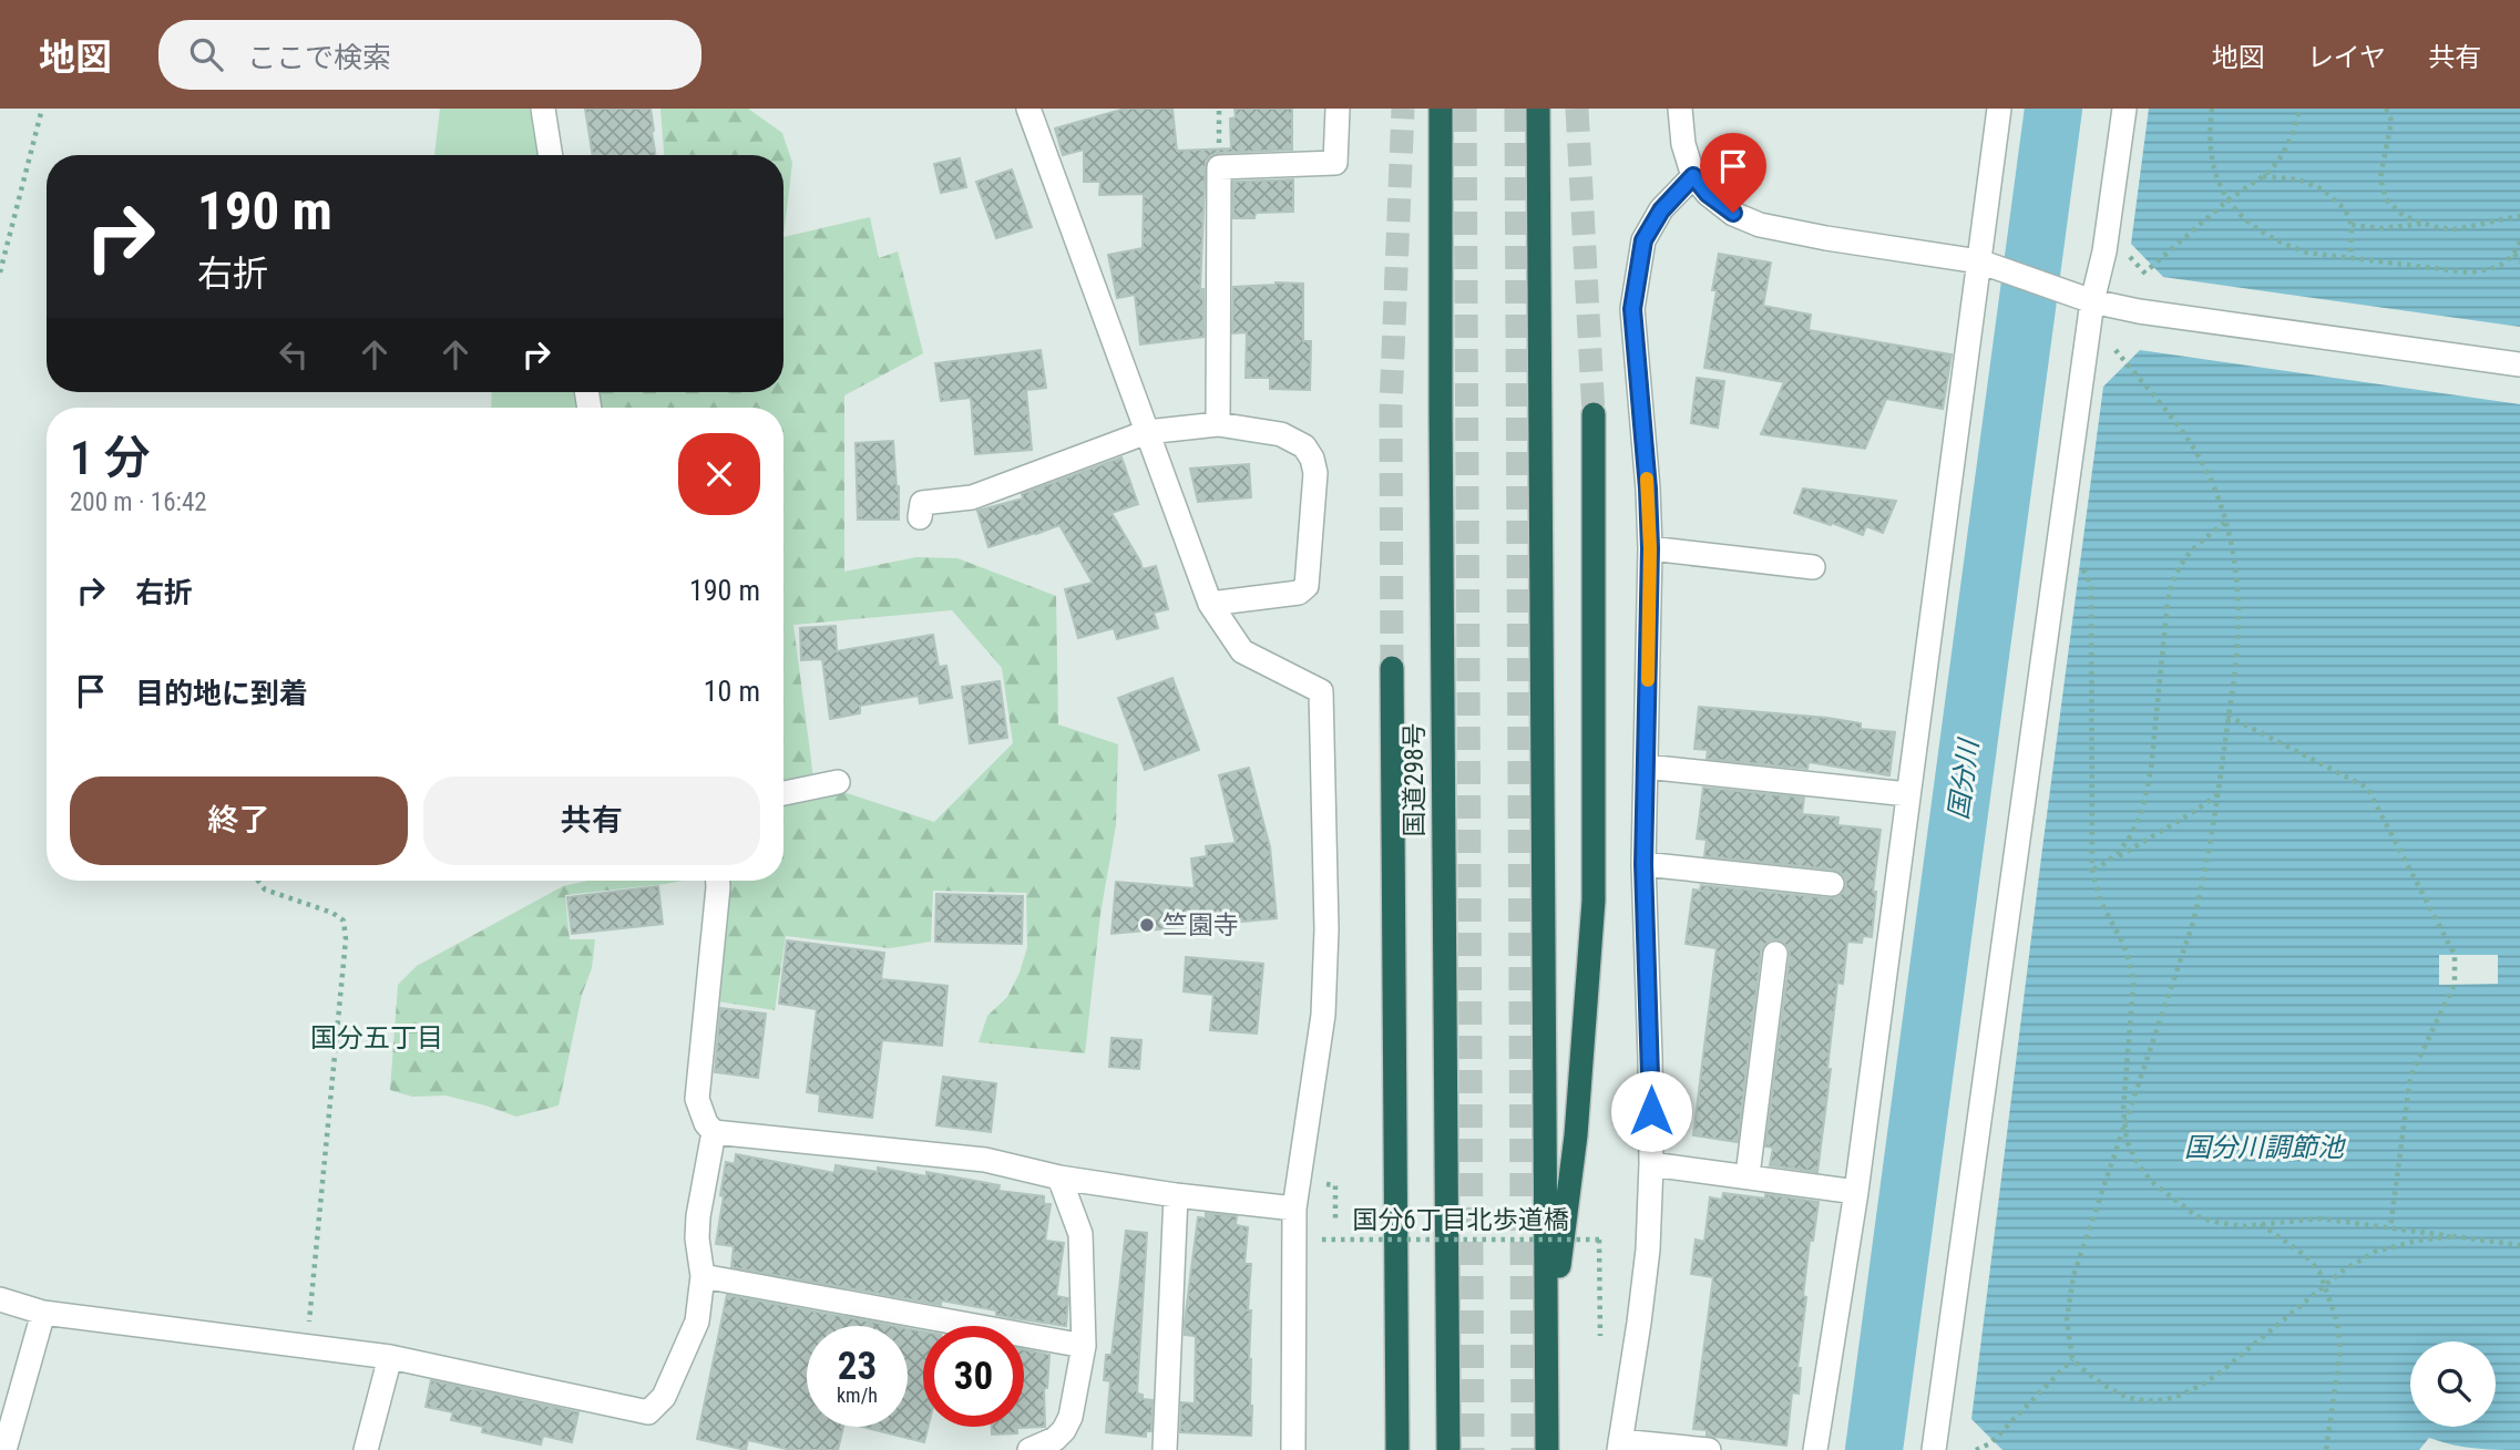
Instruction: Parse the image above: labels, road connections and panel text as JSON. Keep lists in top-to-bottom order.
{
  "streets": {
    "highway": ["国道298号"],
    "path": ["国分6丁目北歩道橋"]
  },
  "districts": ["国分五丁目"],
  "water": ["国分川", "国分川調節池"],
  "places": ["竺園寺"],
  "page": {
    "header": "地図",
    "search": "ここで検索",
    "nav": ["地図", "レイヤ", "共有"],
    "turn": ["190 m", "右折"],
    "heading": ["1 分", "200 m · 16:42"],
    "list": [
      {
        "name": "右折",
        "value": "190 m"
      },
      {
        "name": "目的地に到着",
        "value": "10 m"
      }
    ],
    "buttons": ["終了", "共有"],
    "speed": "23 km/h",
    "limit": "30"
  }
}
